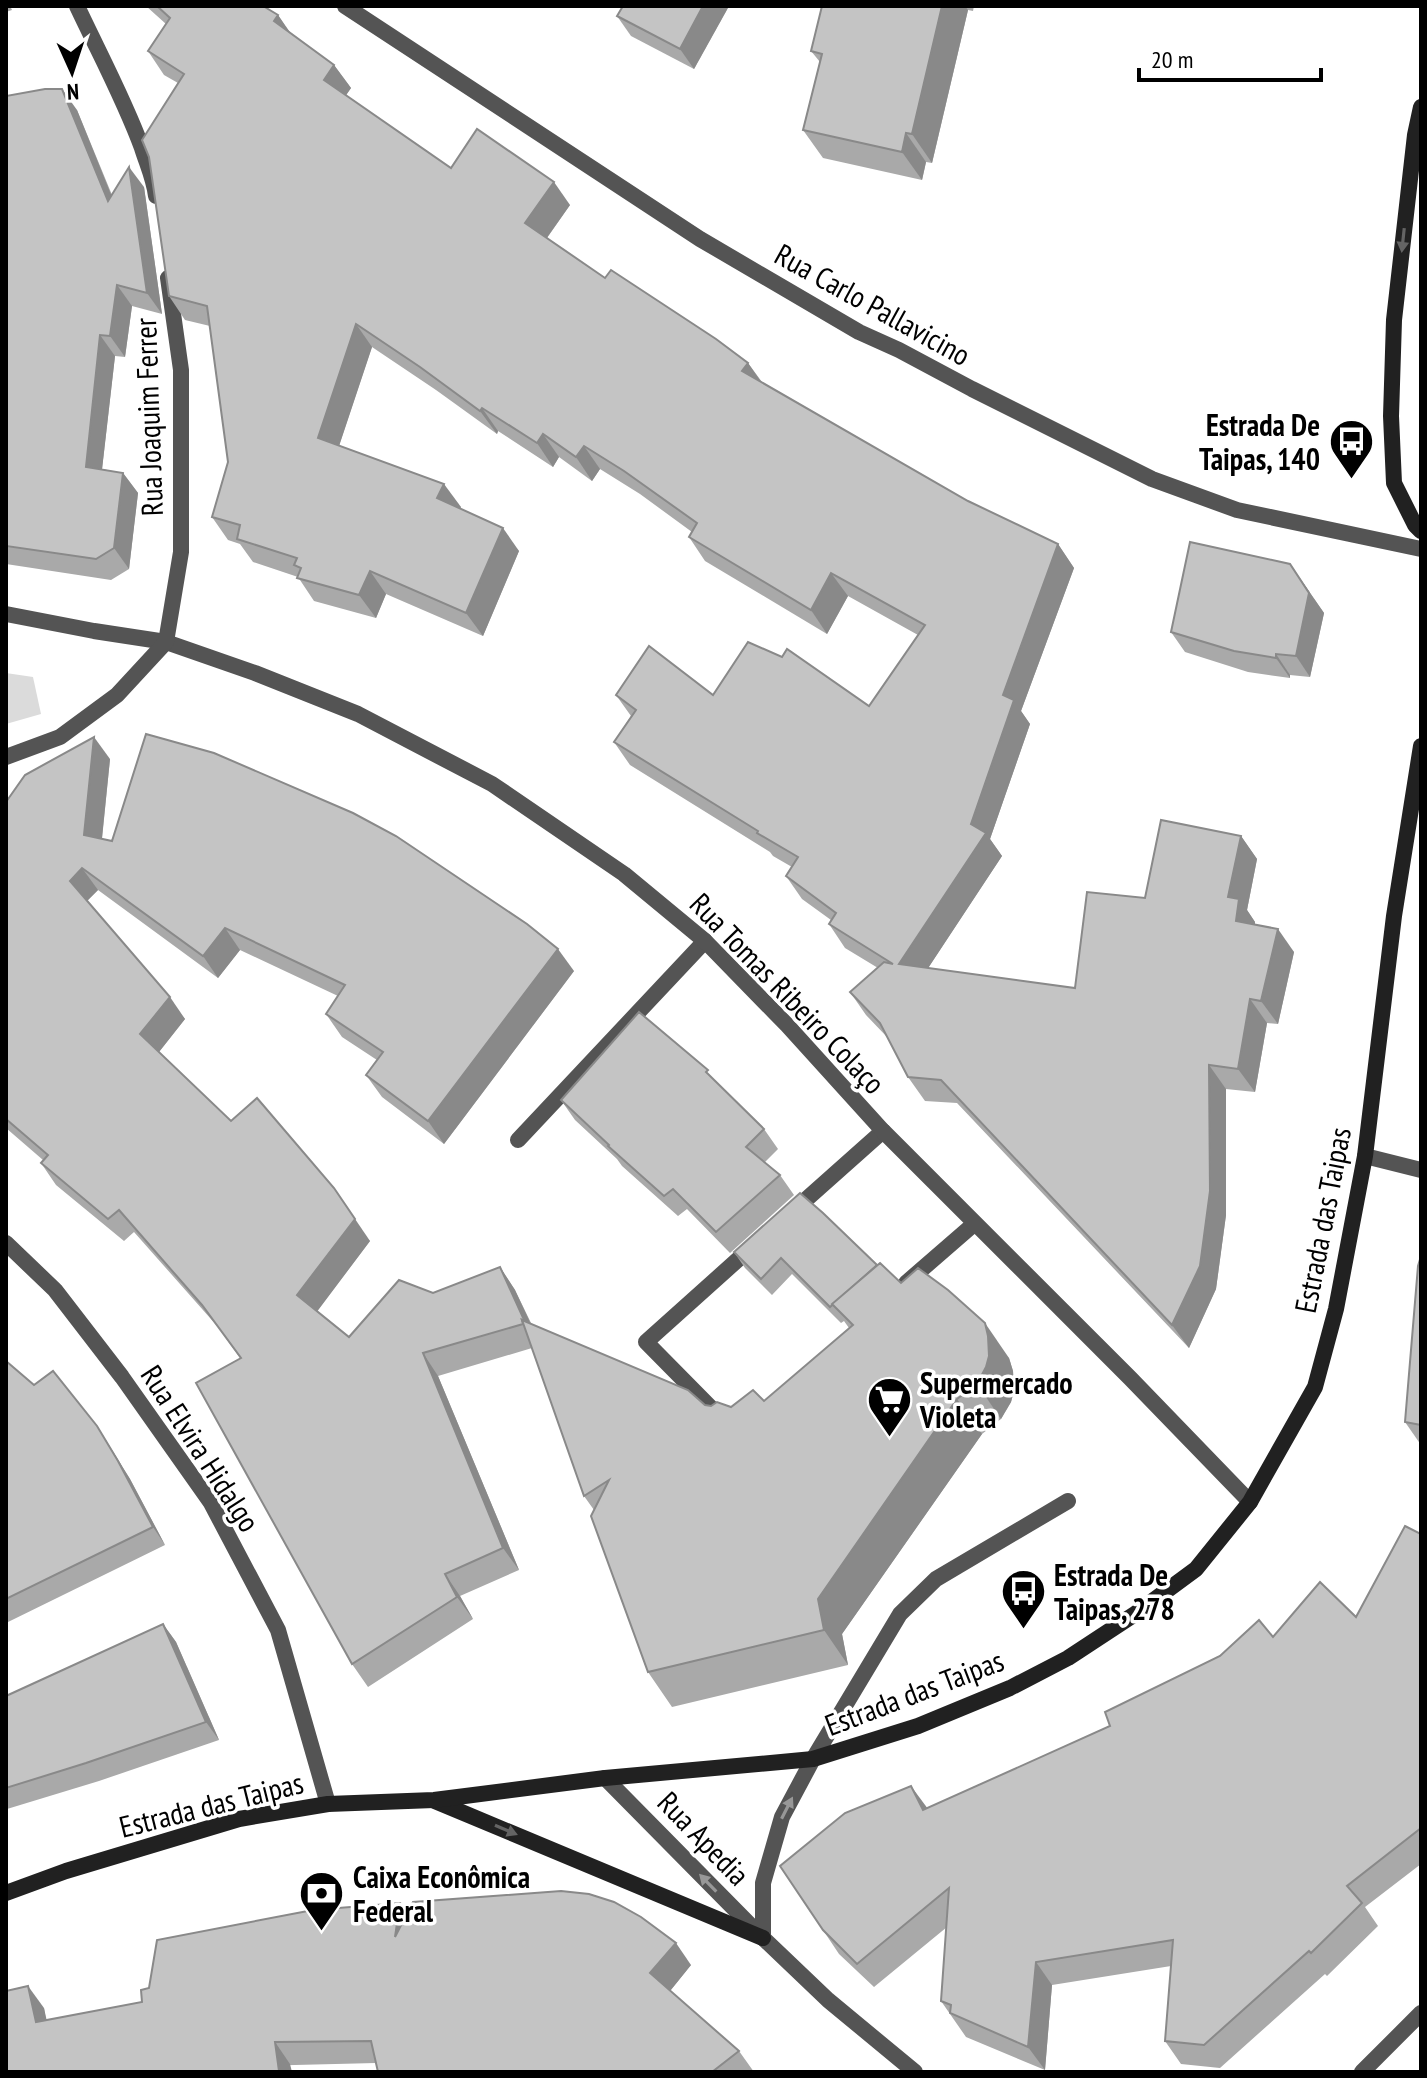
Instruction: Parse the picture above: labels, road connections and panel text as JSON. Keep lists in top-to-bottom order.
{
  "streets": {
    "main road": ["Estrada das Taipas"],
    "street": [
      "Rua Carlo Pallavicino",
      "Rua Joaquim Ferrer",
      "Rua Tomas Ribeiro Colaço",
      "Rua Elvira Hidalgo",
      "Rua Apedia"
    ]
  },
  "crossings": [
    ["Rua Joaquim Ferrer", "Rua Tomas Ribeiro Colaço"],
    ["Rua Tomas Ribeiro Colaço", "Estrada das Taipas"],
    ["Estrada das Taipas", "Rua Elvira Hidalgo"],
    ["Estrada das Taipas", "Rua Apedia"]
  ],
  "one_way": ["Rua Apedia"],
  "places": {
    "bus stop": ["Estrada De Taipas, 140", "Estrada De Taipas, 278"],
    "supermarket": ["Supermercado Violeta"],
    "bank": ["Caixa Econômica Federal"]
  },
  "scale_bar": "20 m",
  "north": "bottom"
}
